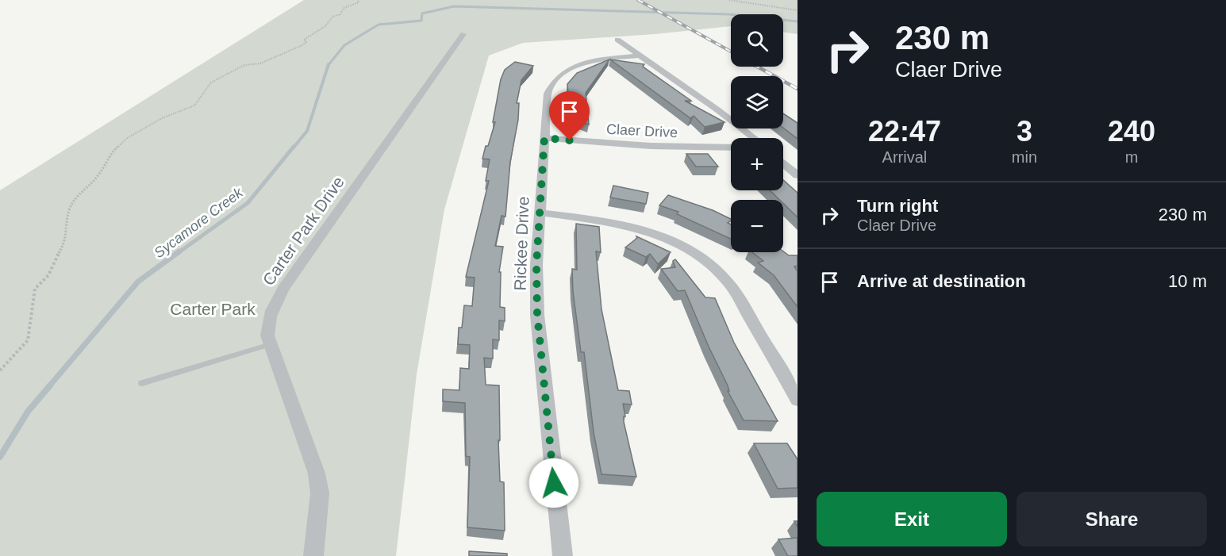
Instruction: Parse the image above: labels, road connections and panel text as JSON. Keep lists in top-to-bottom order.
{
  "streets": {
    "street": ["Claer Drive", "Carter Park Drive", "Rickee Drive"]
  },
  "crossings": [
    ["Claer Drive", "Rickee Drive"]
  ],
  "water": ["Sycamore Creek"],
  "parks": ["Carter Park"],
  "page": {
    "turn": ["230 m", "Claer Drive"],
    "map_buttons": ["+", "−"],
    "eta": [
      "22:47",
      "Arrival",
      "3",
      "min",
      "240",
      "m"
    ],
    "list": [
      {
        "name": "Turn right",
        "note": "Claer Drive",
        "value": "230 m"
      },
      {
        "name": "Arrive at destination",
        "value": "10 m"
      }
    ],
    "buttons": ["Exit", "Share"]
  }
}
